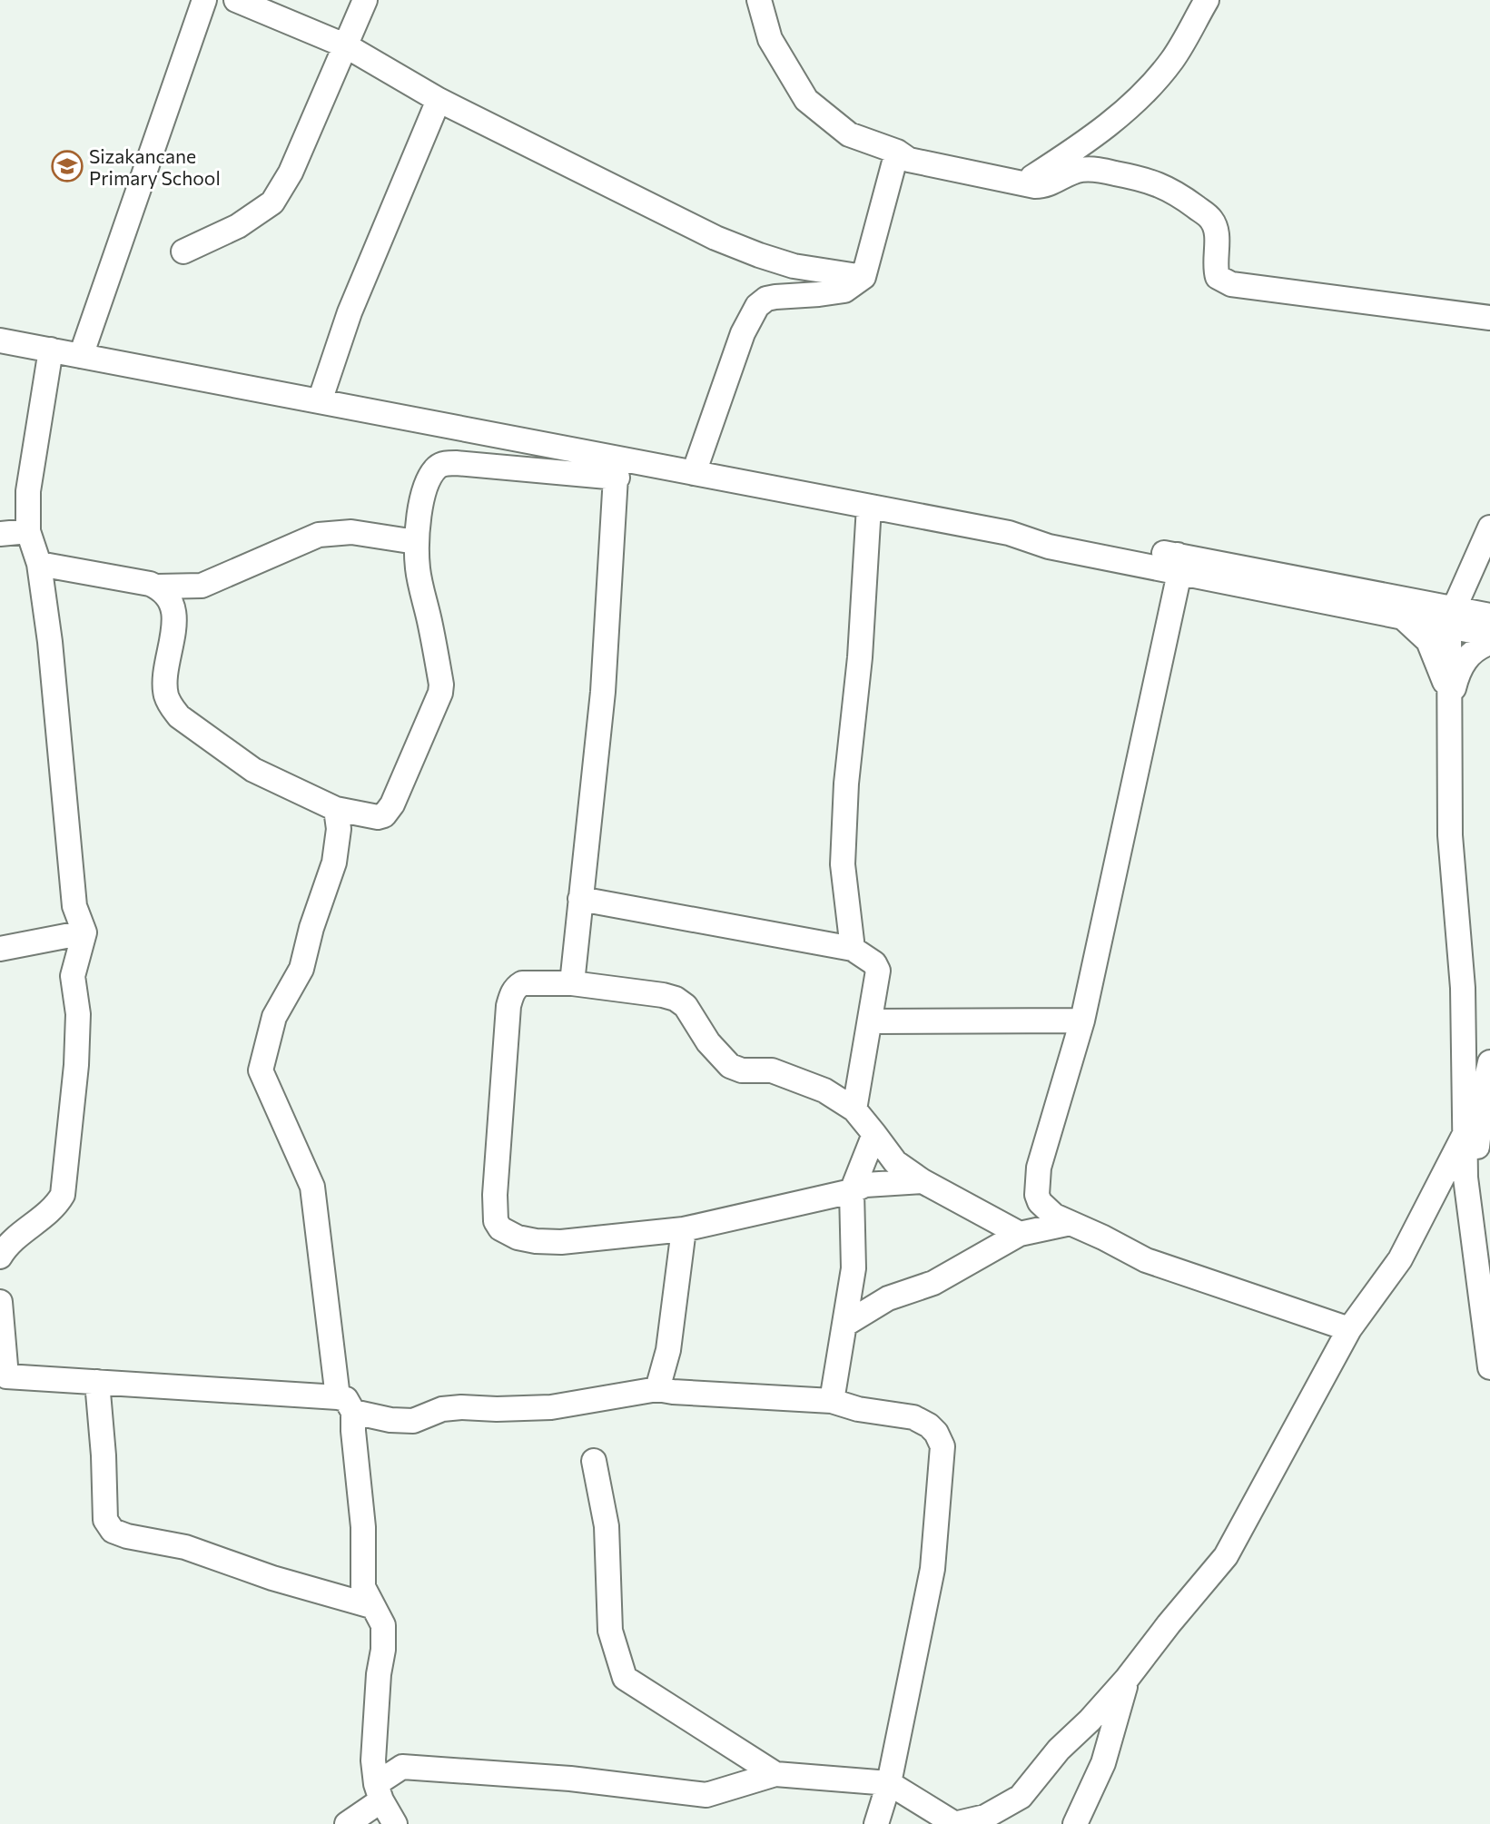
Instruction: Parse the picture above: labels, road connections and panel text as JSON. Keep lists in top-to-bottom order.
{
  "places": {
    "school or university": ["Sizakancane Primary School"]
  }
}
